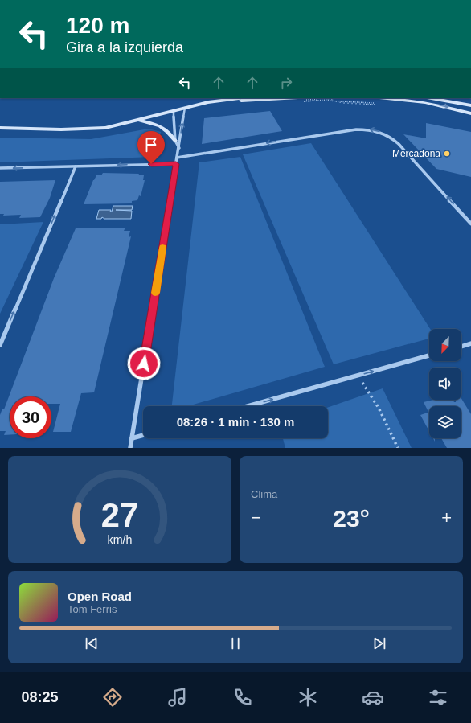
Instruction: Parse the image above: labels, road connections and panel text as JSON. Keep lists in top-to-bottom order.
{
  "places": ["Mercadona"],
  "north": "bottom left",
  "page": {
    "turn": ["120 m", "Gira a la izquierda"],
    "limit": "30",
    "trip": "08:26 · 1 min · 130 m",
    "tile": "Clima",
    "heat": ["−", "23°", "+"],
    "song": ["Open Road", "Tom Ferris"],
    "tabs": "08:25",
    "gauge": ["27", "km/h"]
  }
}
